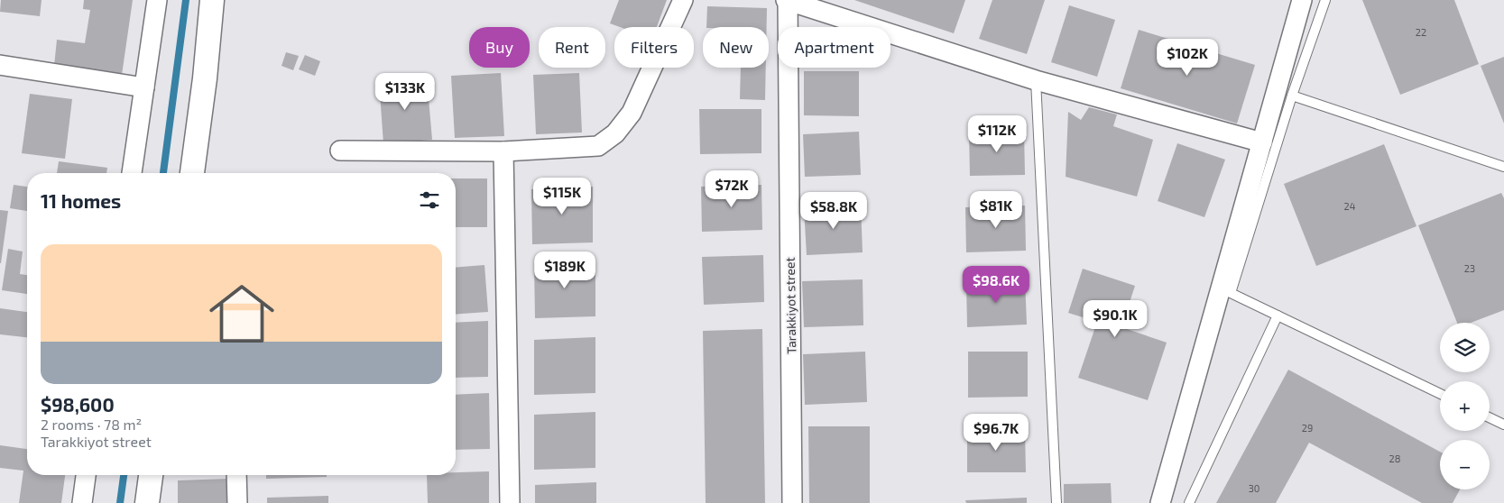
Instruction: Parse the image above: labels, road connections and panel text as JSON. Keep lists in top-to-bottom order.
{
  "streets": {
    "street": ["Tarakkiyot street"]
  },
  "house_numbers": [
    "22",
    "24",
    "23",
    "29",
    "28",
    "30"
  ],
  "page": {
    "chip": [
      "Buy",
      "Rent",
      "Filters",
      "New",
      "Apartment"
    ],
    "price": [
      "$102K",
      "$133K",
      "$112K",
      "$72K",
      "$115K",
      "$81K",
      "$58.8K",
      "$189K",
      "$98.6K",
      "$90.1K",
      "$96.7K"
    ],
    "heading": "11 homes",
    "list": [
      {
        "name": "$98,600",
        "note": "2 rooms · 78 m² · Tarakkiyot street"
      }
    ],
    "map_buttons": ["+", "−"]
  }
}
